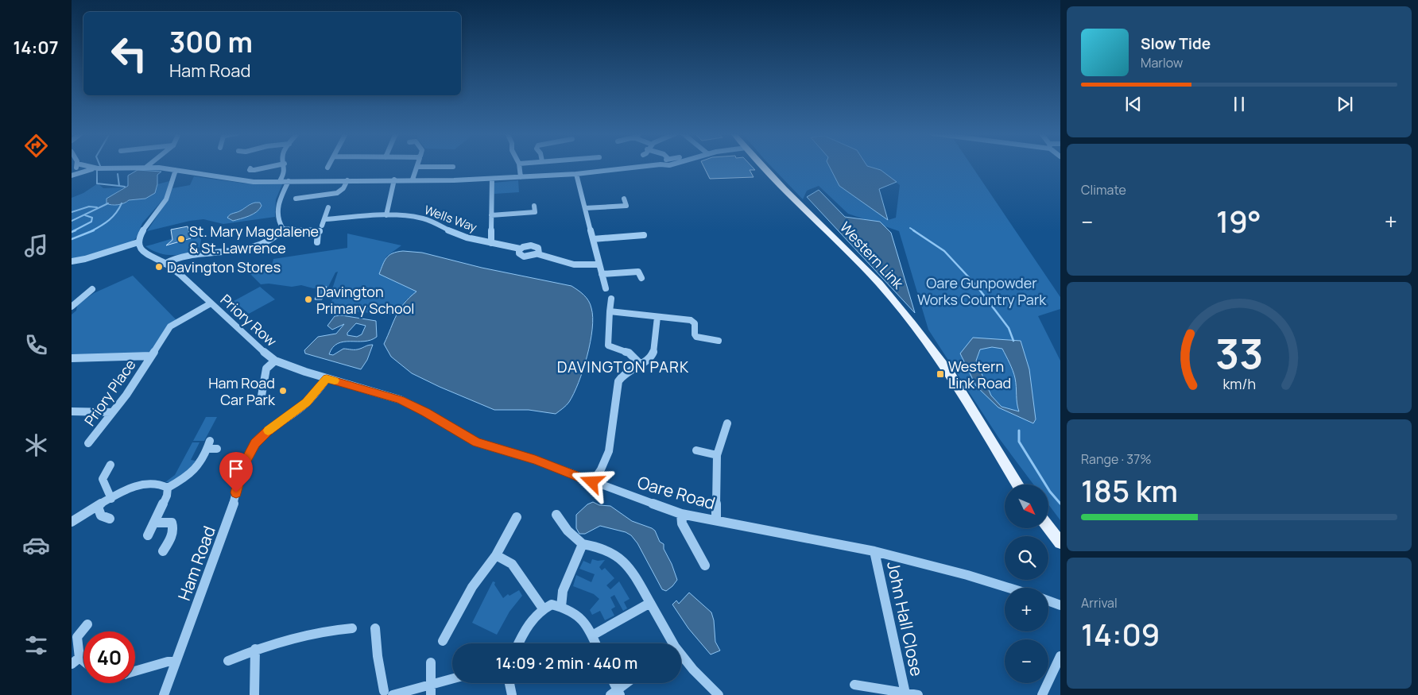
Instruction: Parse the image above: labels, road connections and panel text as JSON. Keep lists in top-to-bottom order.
{
  "streets": {
    "main road": ["Western Link"],
    "street": [
      "Wells Way",
      "Priory Row",
      "Priory Place",
      "Oare Road",
      "Ham Road",
      "John Hall Close"
    ]
  },
  "crossings": [
    ["Priory Row", "Priory Place"],
    ["Priory Row", "Oare Road"],
    ["Priory Row", "Ham Road"],
    ["Oare Road", "Ham Road"],
    ["Oare Road", "John Hall Close"]
  ],
  "districts": ["DAVINGTON PARK"],
  "parks": ["Oare Gunpowder Works Country Park"],
  "places": {
    "other": [
      "St. Mary Magdalene & St. Lawrence",
      "Davington Stores",
      "Davington Primary School",
      "Ham Road Car Park"
    ],
    "transit": ["Western Link Road"]
  },
  "north": "bottom right",
  "page": {
    "tabs": "14:07",
    "turn": ["300 m", "Ham Road"],
    "song": ["Slow Tide", "Marlow"],
    "tile": [
      "Climate",
      ["Range · 37%", "185 km"],
      ["Arrival", "14:09"]
    ],
    "heat": ["−", "19°", "+"],
    "map_buttons": ["+", "−"],
    "limit": "40",
    "trip": "14:09 · 2 min · 440 m",
    "gauge": ["33", "km/h"]
  }
}
